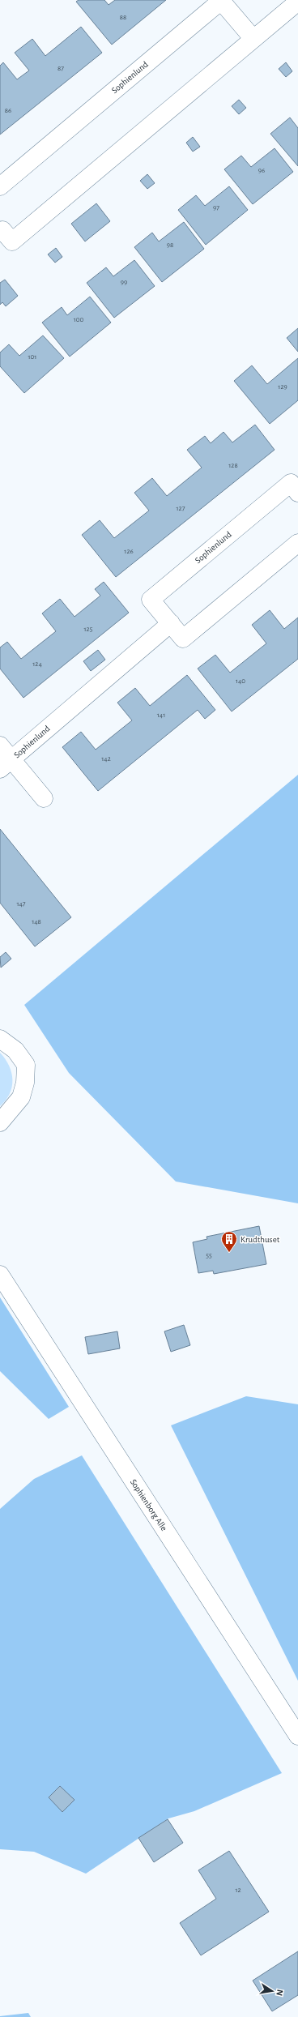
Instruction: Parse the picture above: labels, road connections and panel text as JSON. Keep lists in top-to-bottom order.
{
  "streets": {
    "street": ["Sophienlund", "Sophienborg Alle"]
  },
  "places": {
    "building": ["Krudthuset"]
  },
  "house_numbers": [
    "88",
    "87",
    "86",
    "96",
    "97",
    "98",
    "99",
    "100",
    "101",
    "129",
    "128",
    "127",
    "126",
    "125",
    "124",
    "140",
    "141",
    "142",
    "147",
    "148",
    "55",
    "12"
  ],
  "north": "right"
}
